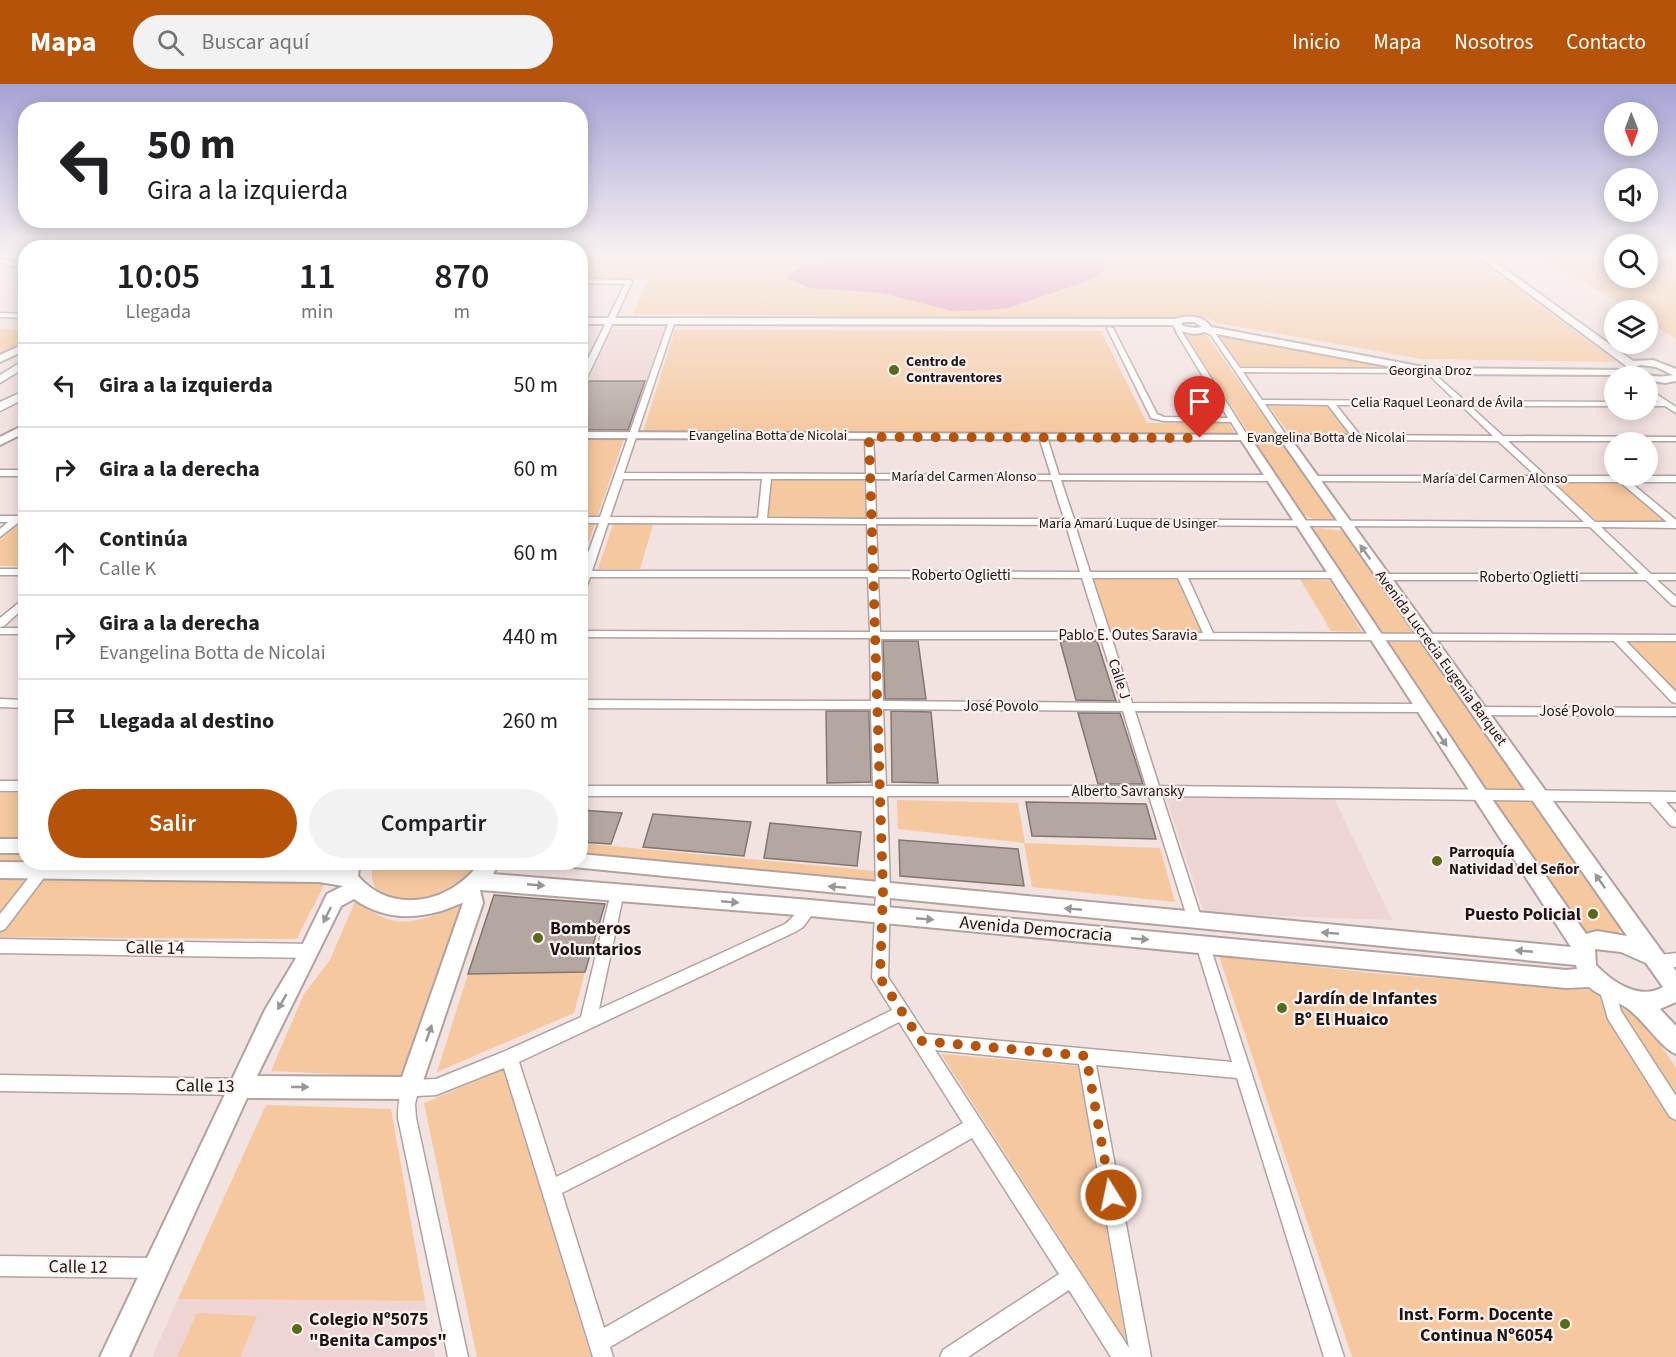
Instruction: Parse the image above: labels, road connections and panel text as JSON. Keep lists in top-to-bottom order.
{
  "streets": {
    "street": [
      "Georgina Droz",
      "Celia Raquel Leonard de Ávila",
      "Evangelina Botta de Nicolai",
      "María del Carmen Alonso",
      "María Amarú Luque de Usinger",
      "Roberto Oglietti",
      "Pablo E. Outes Saravia",
      "Avenida Lucrecia Eugenia Barquet",
      "Calle J",
      "José Povolo",
      "Alberto Savransky",
      "Avenida Democracia",
      "Calle 14",
      "Calle 13",
      "Calle 12"
    ]
  },
  "crossings": [
    ["Georgina Droz", "Avenida Lucrecia Eugenia Barquet"],
    ["Celia Raquel Leonard de Ávila", "Avenida Lucrecia Eugenia Barquet"],
    ["Evangelina Botta de Nicolai", "Avenida Lucrecia Eugenia Barquet"],
    ["Evangelina Botta de Nicolai", "Calle J"],
    ["María del Carmen Alonso", "Avenida Lucrecia Eugenia Barquet"],
    ["María del Carmen Alonso", "Calle J"],
    ["María Amarú Luque de Usinger", "Avenida Lucrecia Eugenia Barquet"],
    ["María Amarú Luque de Usinger", "Calle J"],
    ["Roberto Oglietti", "Avenida Lucrecia Eugenia Barquet"],
    ["Roberto Oglietti", "Calle J"],
    ["Pablo E. Outes Saravia", "Avenida Lucrecia Eugenia Barquet"],
    ["Pablo E. Outes Saravia", "Calle J"],
    ["Avenida Lucrecia Eugenia Barquet", "José Povolo"],
    ["Avenida Lucrecia Eugenia Barquet", "Alberto Savransky"],
    ["Calle J", "José Povolo"],
    ["Calle J", "Alberto Savransky"],
    ["Calle J", "Avenida Democracia"]
  ],
  "one_way": ["Calle 13"],
  "places": [
    "Centro de Contraventores",
    "Parroquía Natividad del Señor",
    "Puesto Policial",
    "Bomberos Voluntarios",
    "Jardín de Infantes Bº El Huaico",
    "Inst. Form. Docente Continua Nº6054",
    "Colegio Nº5075 \"Benita Campos\""
  ],
  "north": "bottom",
  "page": {
    "header": "Mapa",
    "search": "Buscar aquí",
    "nav": [
      "Inicio",
      "Mapa",
      "Nosotros",
      "Contacto"
    ],
    "map_buttons": ["+", "−"],
    "turn": ["50 m", "Gira a la izquierda"],
    "eta": [
      "10:05",
      "Llegada",
      "11",
      "min",
      "870",
      "m"
    ],
    "list": [
      {
        "name": "Gira a la izquierda",
        "value": "50 m"
      },
      {
        "name": "Gira a la derecha",
        "value": "60 m"
      },
      {
        "name": "Continúa",
        "note": "Calle K",
        "value": "60 m"
      },
      {
        "name": "Gira a la derecha",
        "note": "Evangelina Botta de Nicolai",
        "value": "440 m"
      },
      {
        "name": "Llegada al destino",
        "value": "260 m"
      }
    ],
    "buttons": ["Salir", "Compartir"]
  }
}
